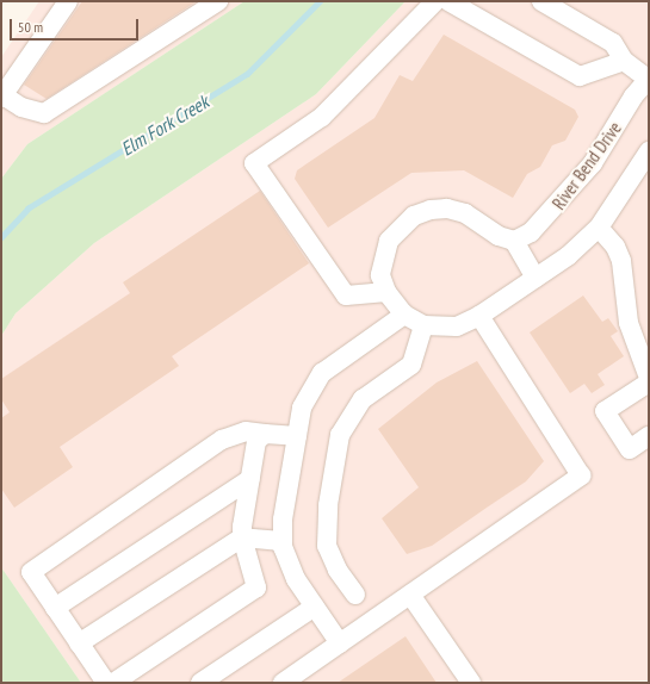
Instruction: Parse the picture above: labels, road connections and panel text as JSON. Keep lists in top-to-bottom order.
{
  "streets": {
    "street": ["River Bend Drive"]
  },
  "water": ["Elm Fork Creek"],
  "scale_bar": "50 m"
}
